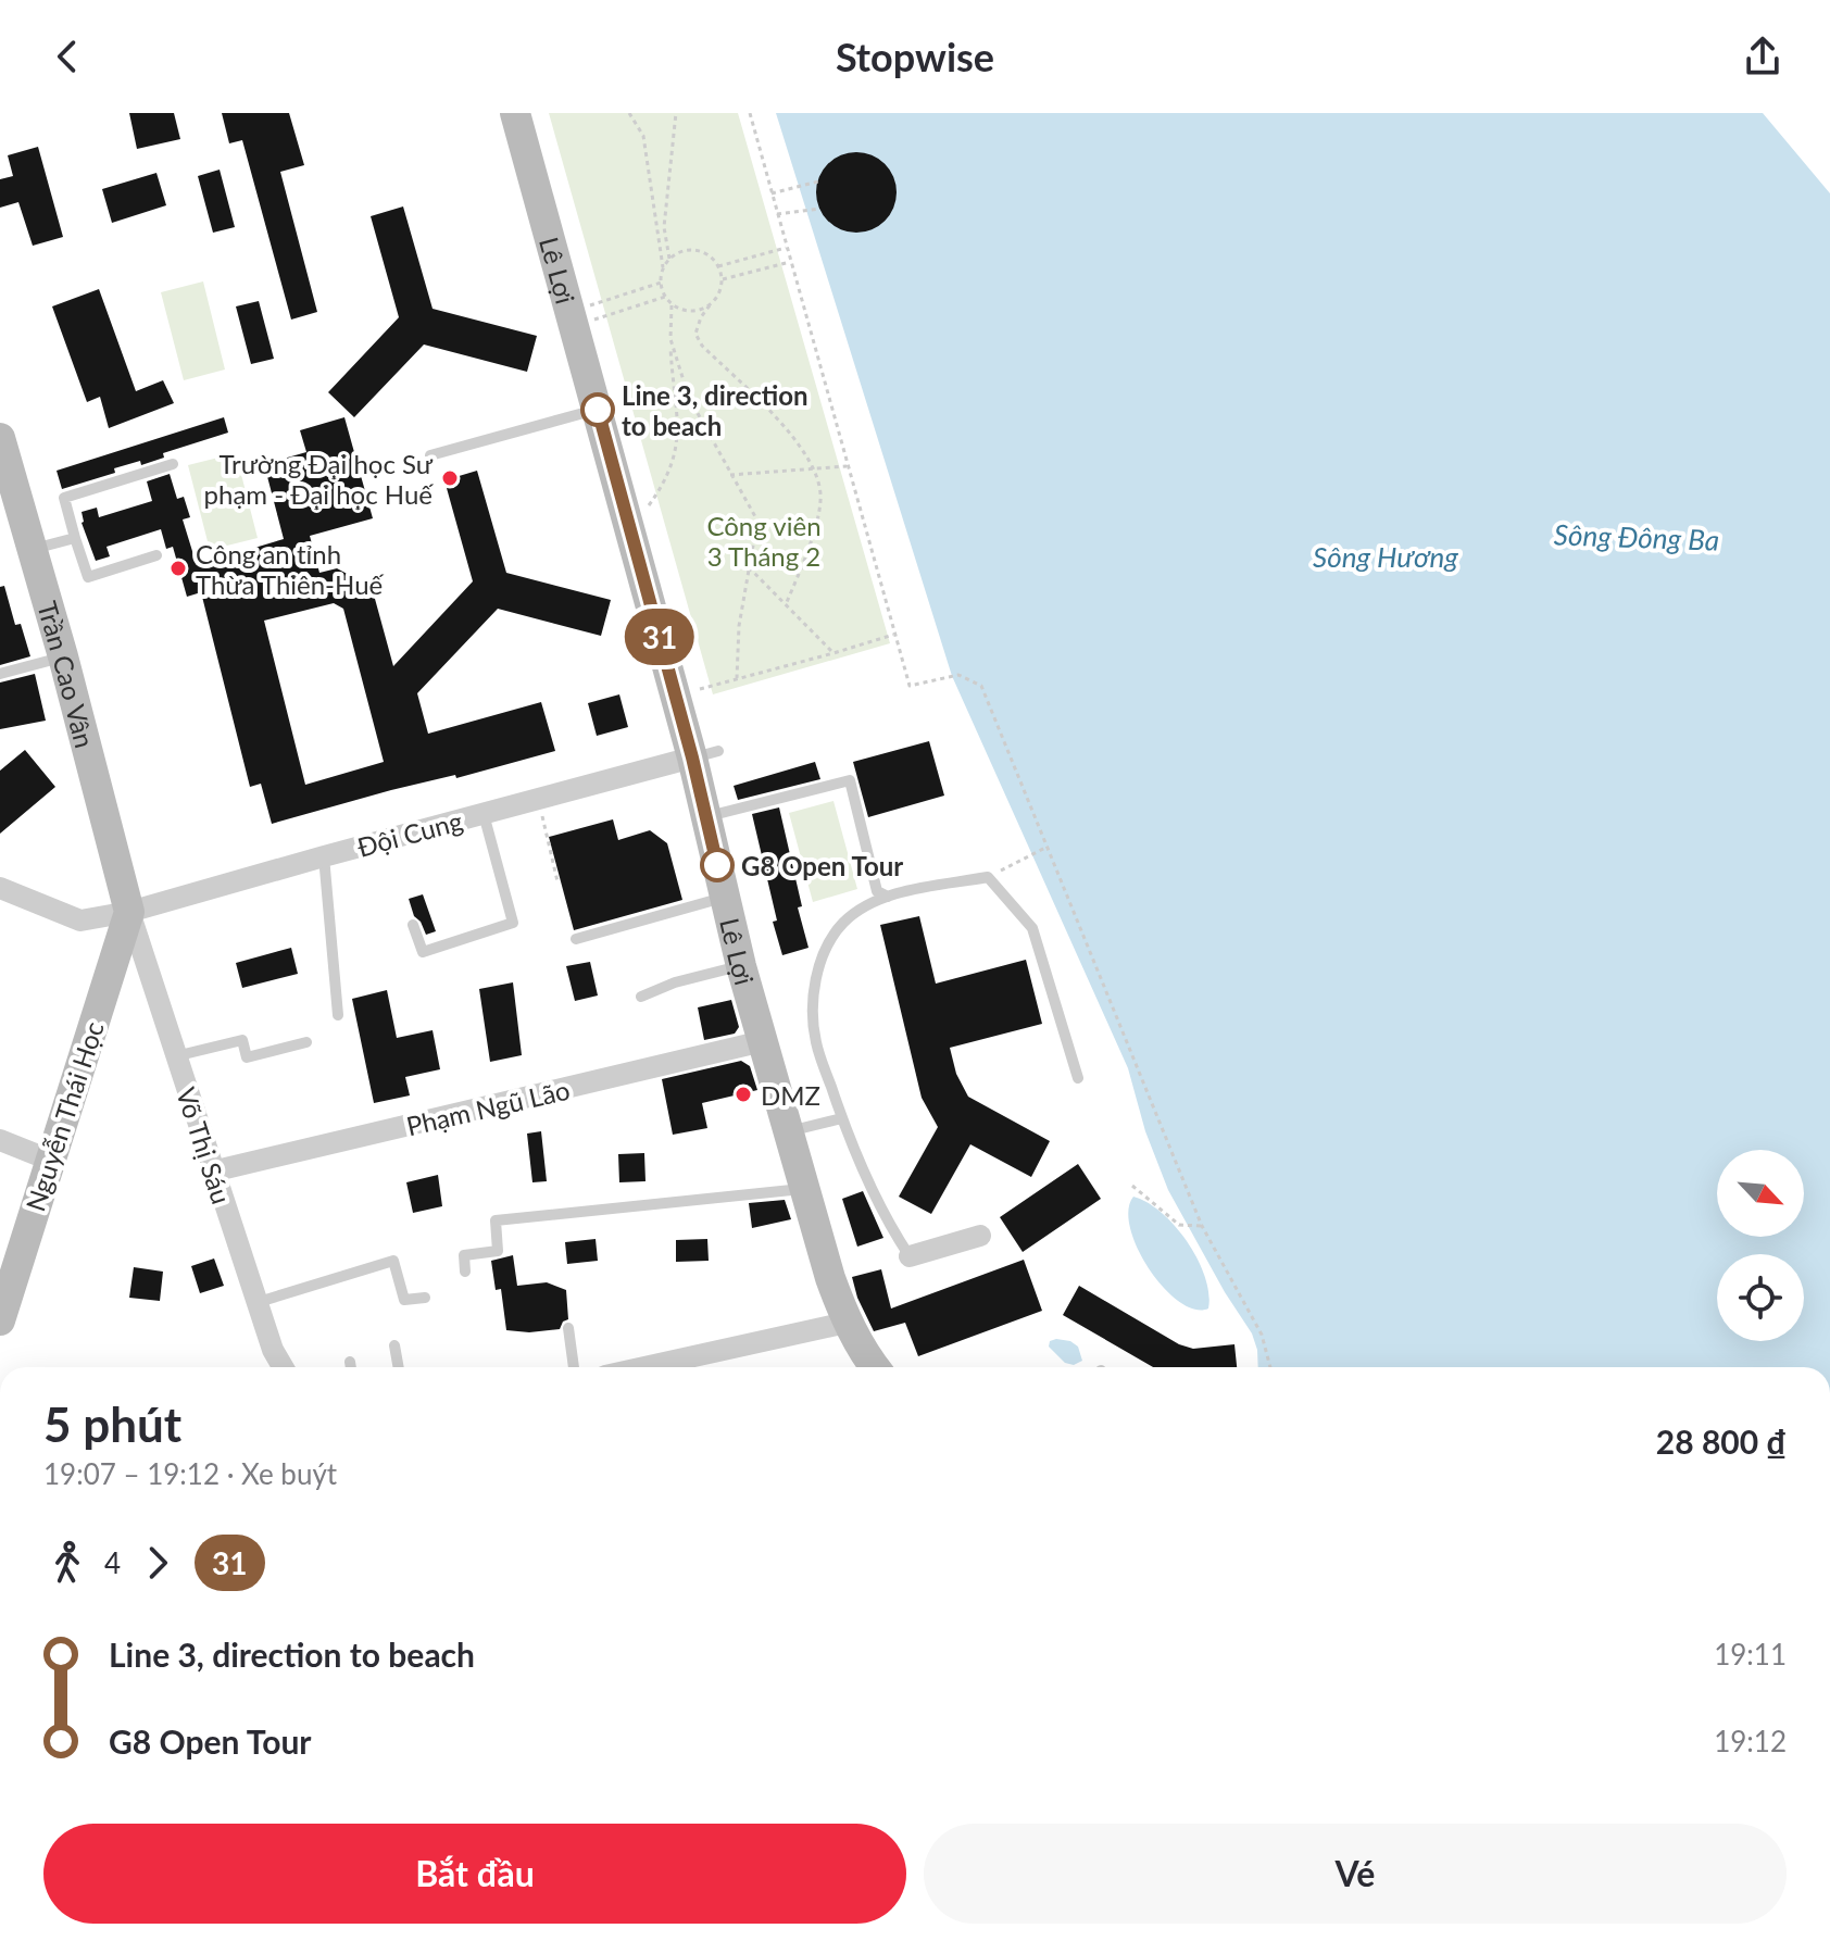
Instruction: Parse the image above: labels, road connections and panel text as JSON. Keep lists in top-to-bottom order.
{
  "streets": {
    "main road": ["Lê Lợi", "Trần Cao Vân", "Nguyễn Thái Học"],
    "street": ["Đội Cung", "Phạm Ngũ Lão", "Võ Thị Sáu"]
  },
  "crossings": [
    ["Lê Lợi", "Đội Cung"],
    ["Lê Lợi", "Phạm Ngũ Lão"],
    ["Trần Cao Vân", "Đội Cung"],
    ["Trần Cao Vân", "Nguyễn Thái Học"],
    ["Trần Cao Vân", "Võ Thị Sáu"],
    ["Đội Cung", "Nguyễn Thái Học"],
    ["Đội Cung", "Võ Thị Sáu"],
    ["Phạm Ngũ Lão", "Võ Thị Sáu"],
    ["Nguyễn Thái Học", "Võ Thị Sáu"]
  ],
  "water": ["Sông Đông Ba", "Sông Hương"],
  "parks": ["Công viên 3 Tháng 2"],
  "places": [
    "Line 3, direction to beach",
    "Trường Đại học Sư phạm - Đại học Huế",
    "Công an tỉnh Thừa Thiên-Huế",
    "G8 Open Tour",
    "DMZ"
  ],
  "lines": ["bus line 31"],
  "north": "bottom right",
  "page": {
    "header": "Stopwise",
    "on_map": "31",
    "heading": ["5 phút", "19:07 – 19:12 · Xe buýt", "28 800 ₫"],
    "legs": ["4", "31"],
    "list": [
      {
        "name": "Line 3, direction to beach",
        "value": "19:11"
      },
      {
        "name": "G8 Open Tour",
        "value": "19:12"
      }
    ],
    "buttons": ["Bắt đầu", "Vé"]
  }
}
